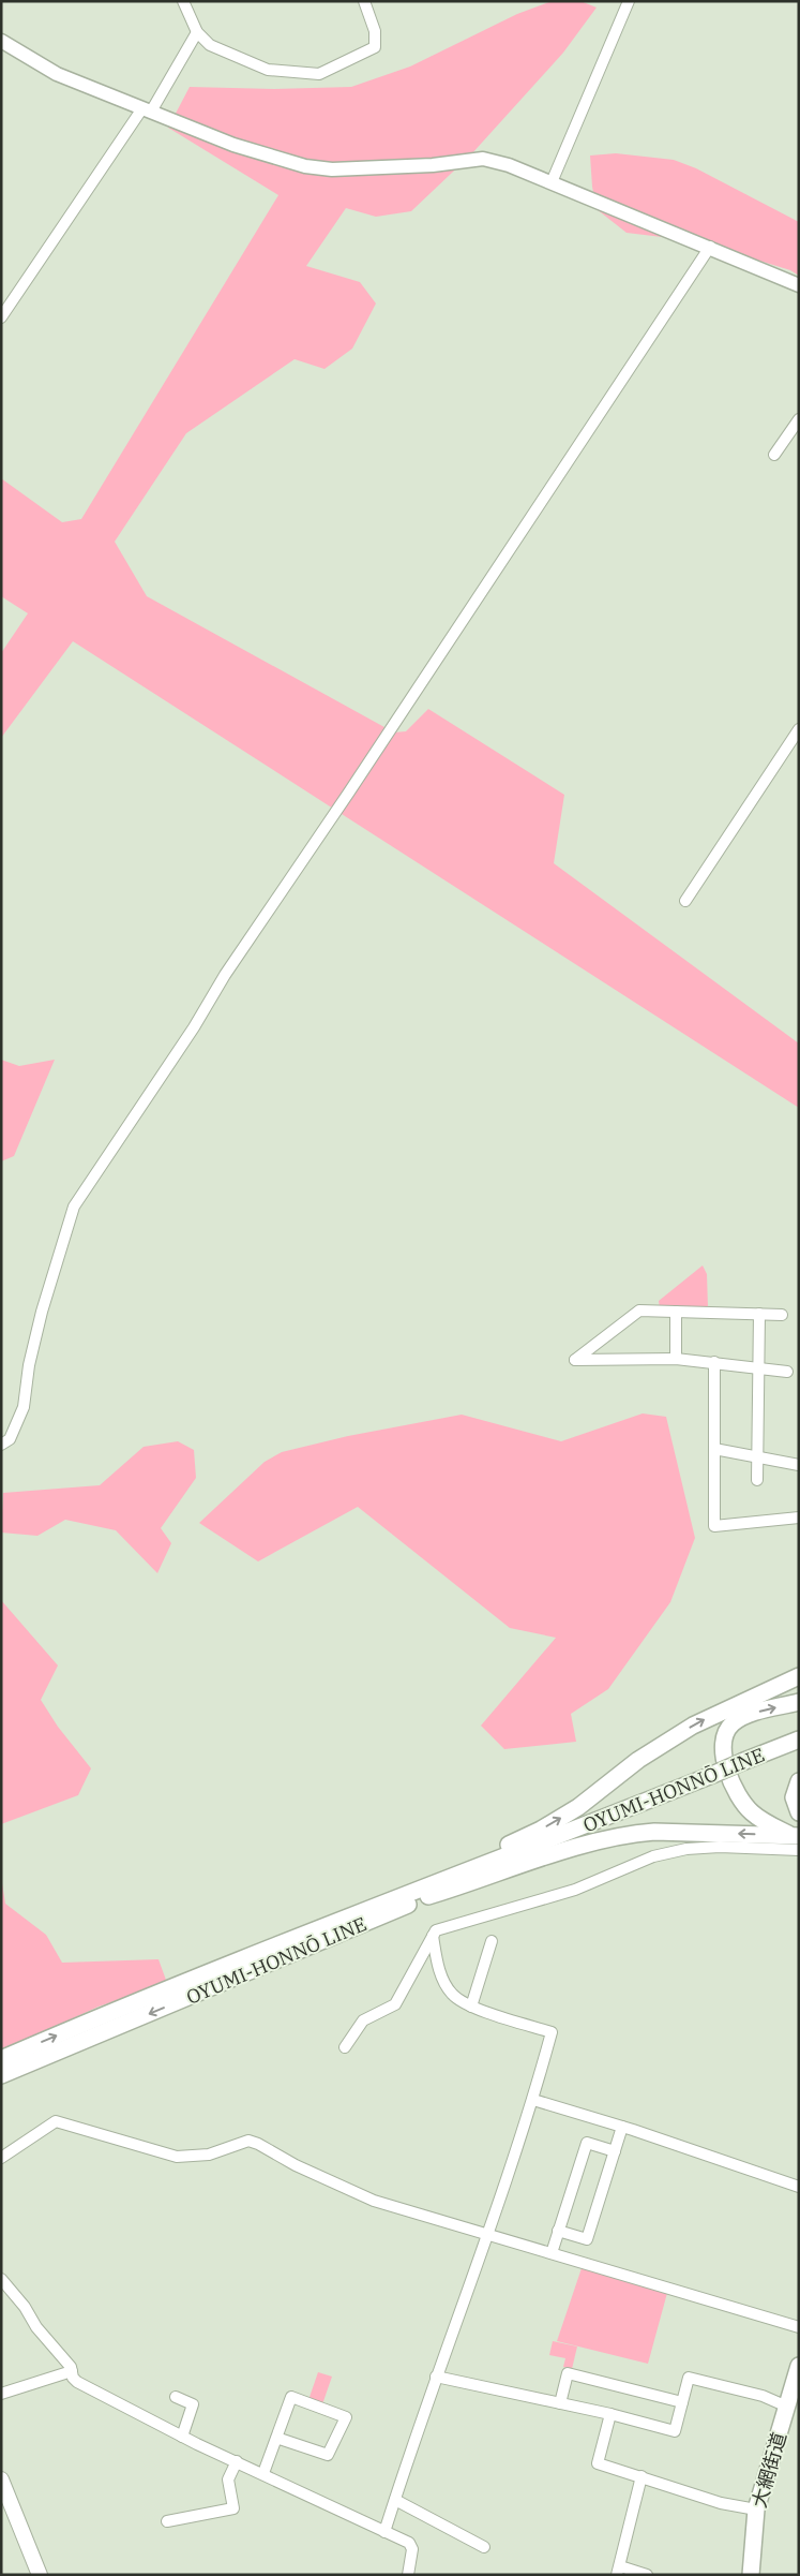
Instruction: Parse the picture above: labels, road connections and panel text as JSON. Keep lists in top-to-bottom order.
{
  "streets": {
    "main road": ["OYUMI-HONNŌ LINE", "大網街道"]
  }
}
